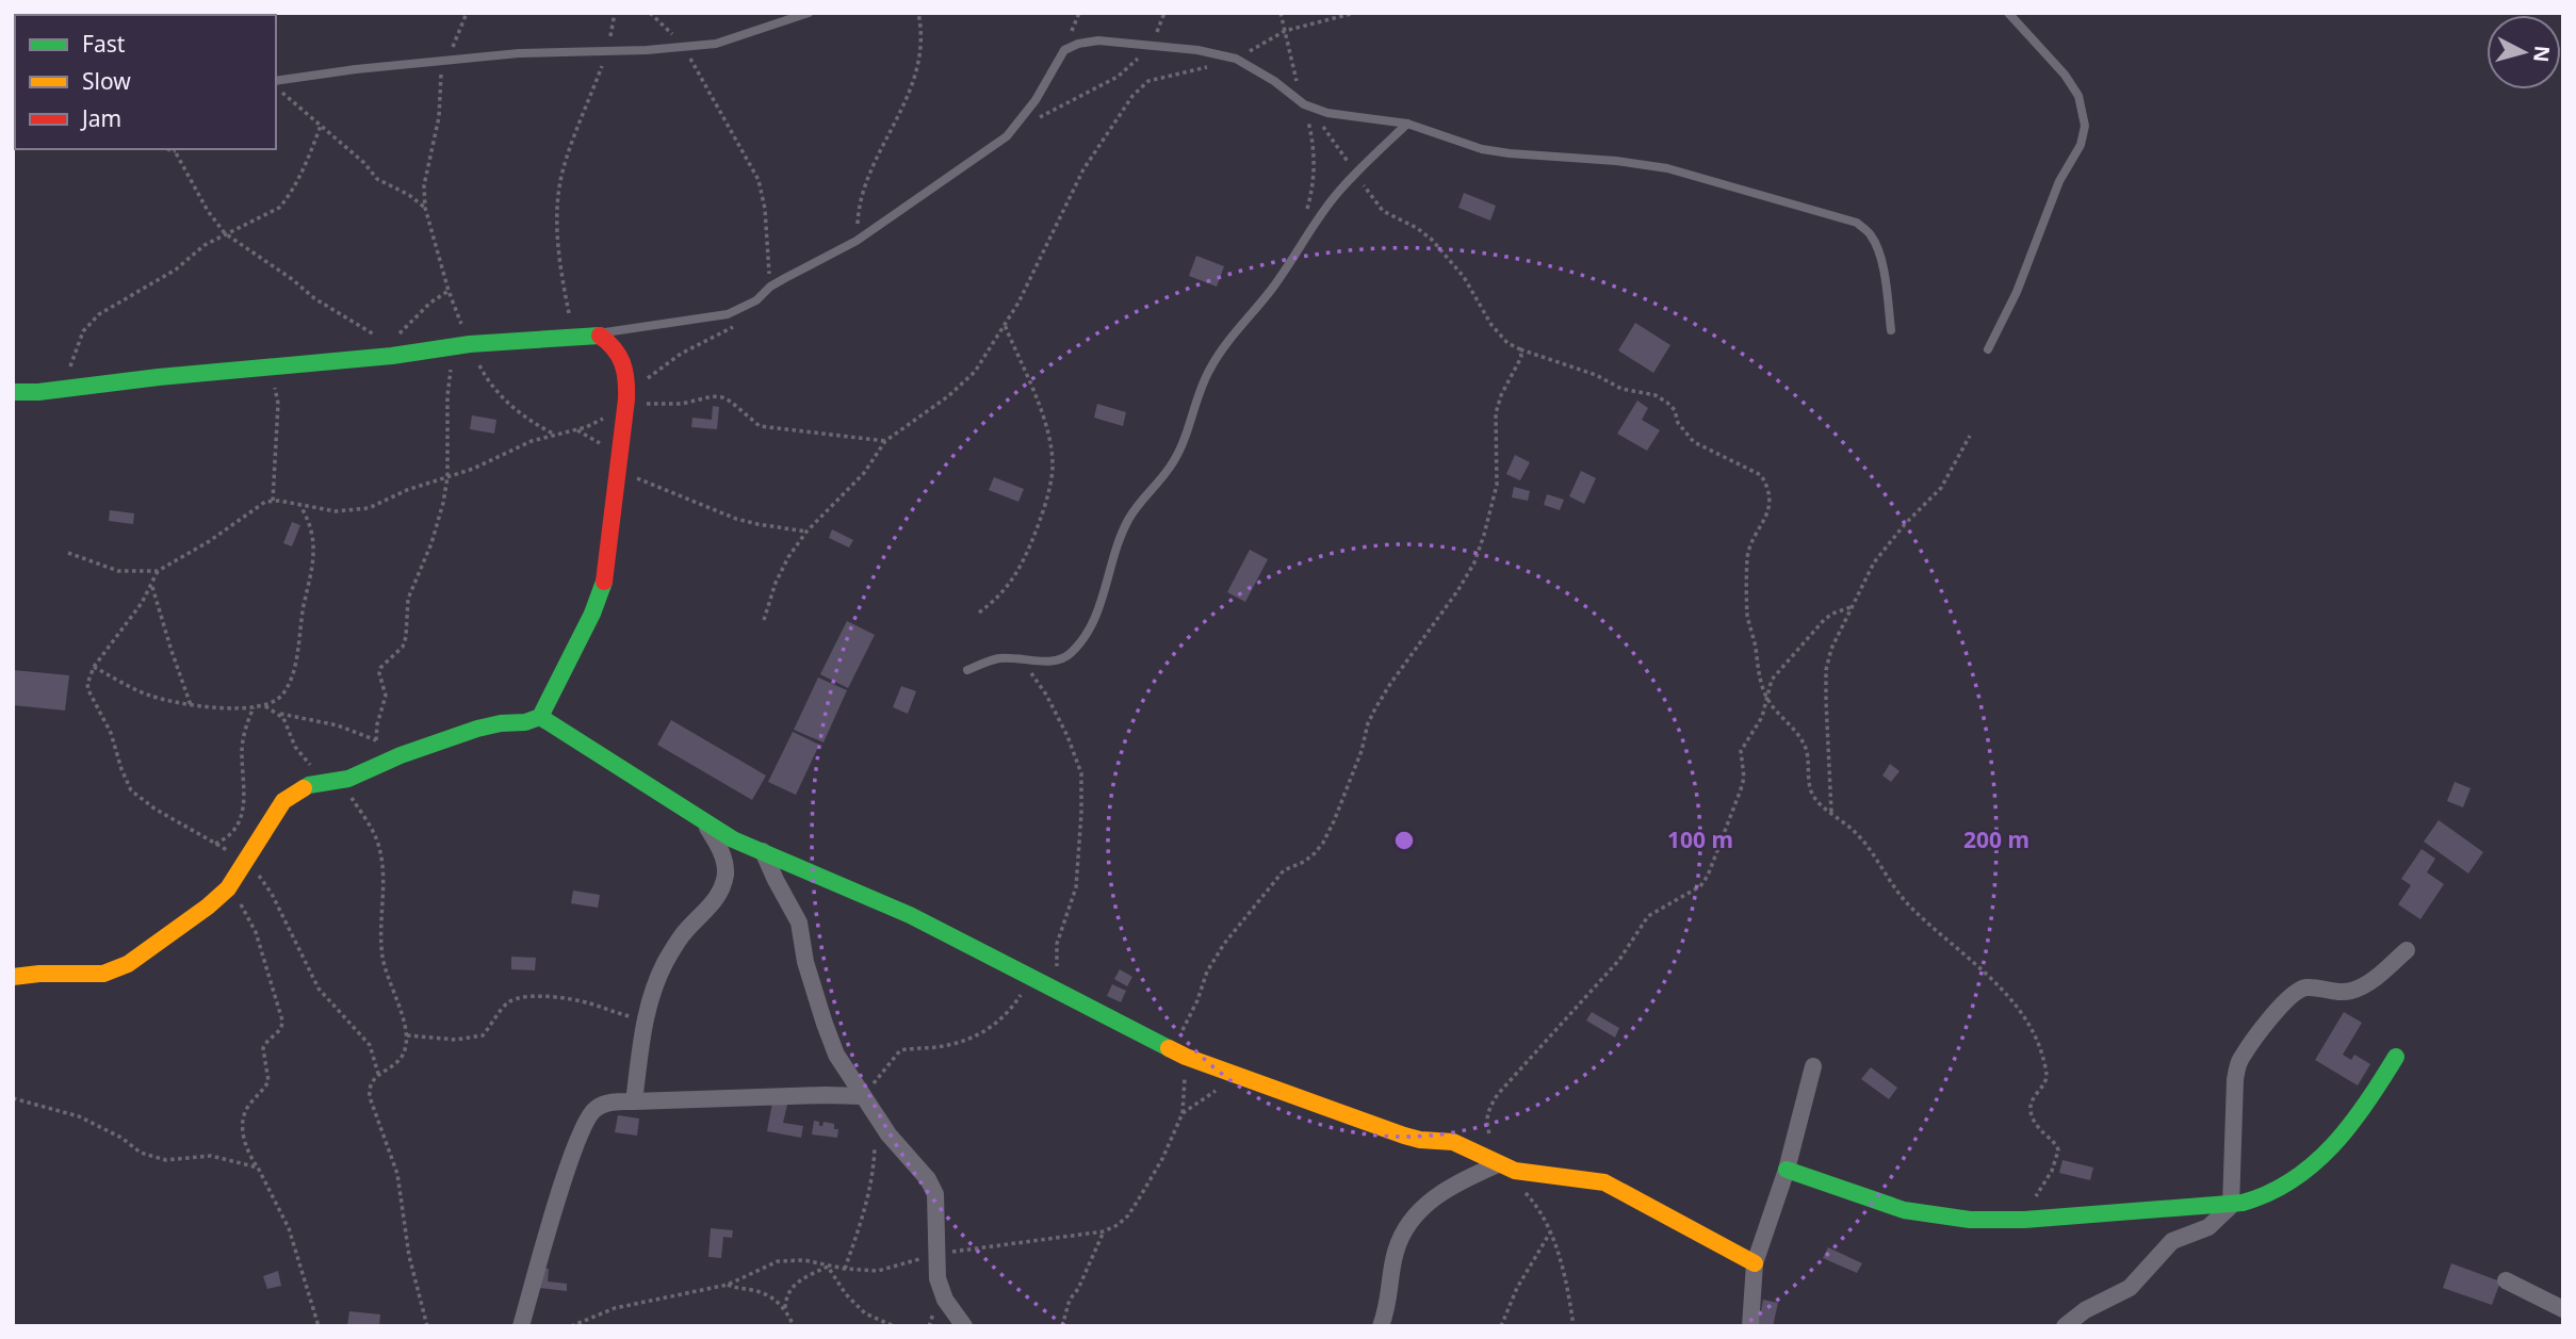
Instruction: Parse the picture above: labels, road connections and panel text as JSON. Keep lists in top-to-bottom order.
{
  "legend": ["Fast", "Slow", "Jam"],
  "north": "right",
  "rings": ["100 m", "200 m"]
}
